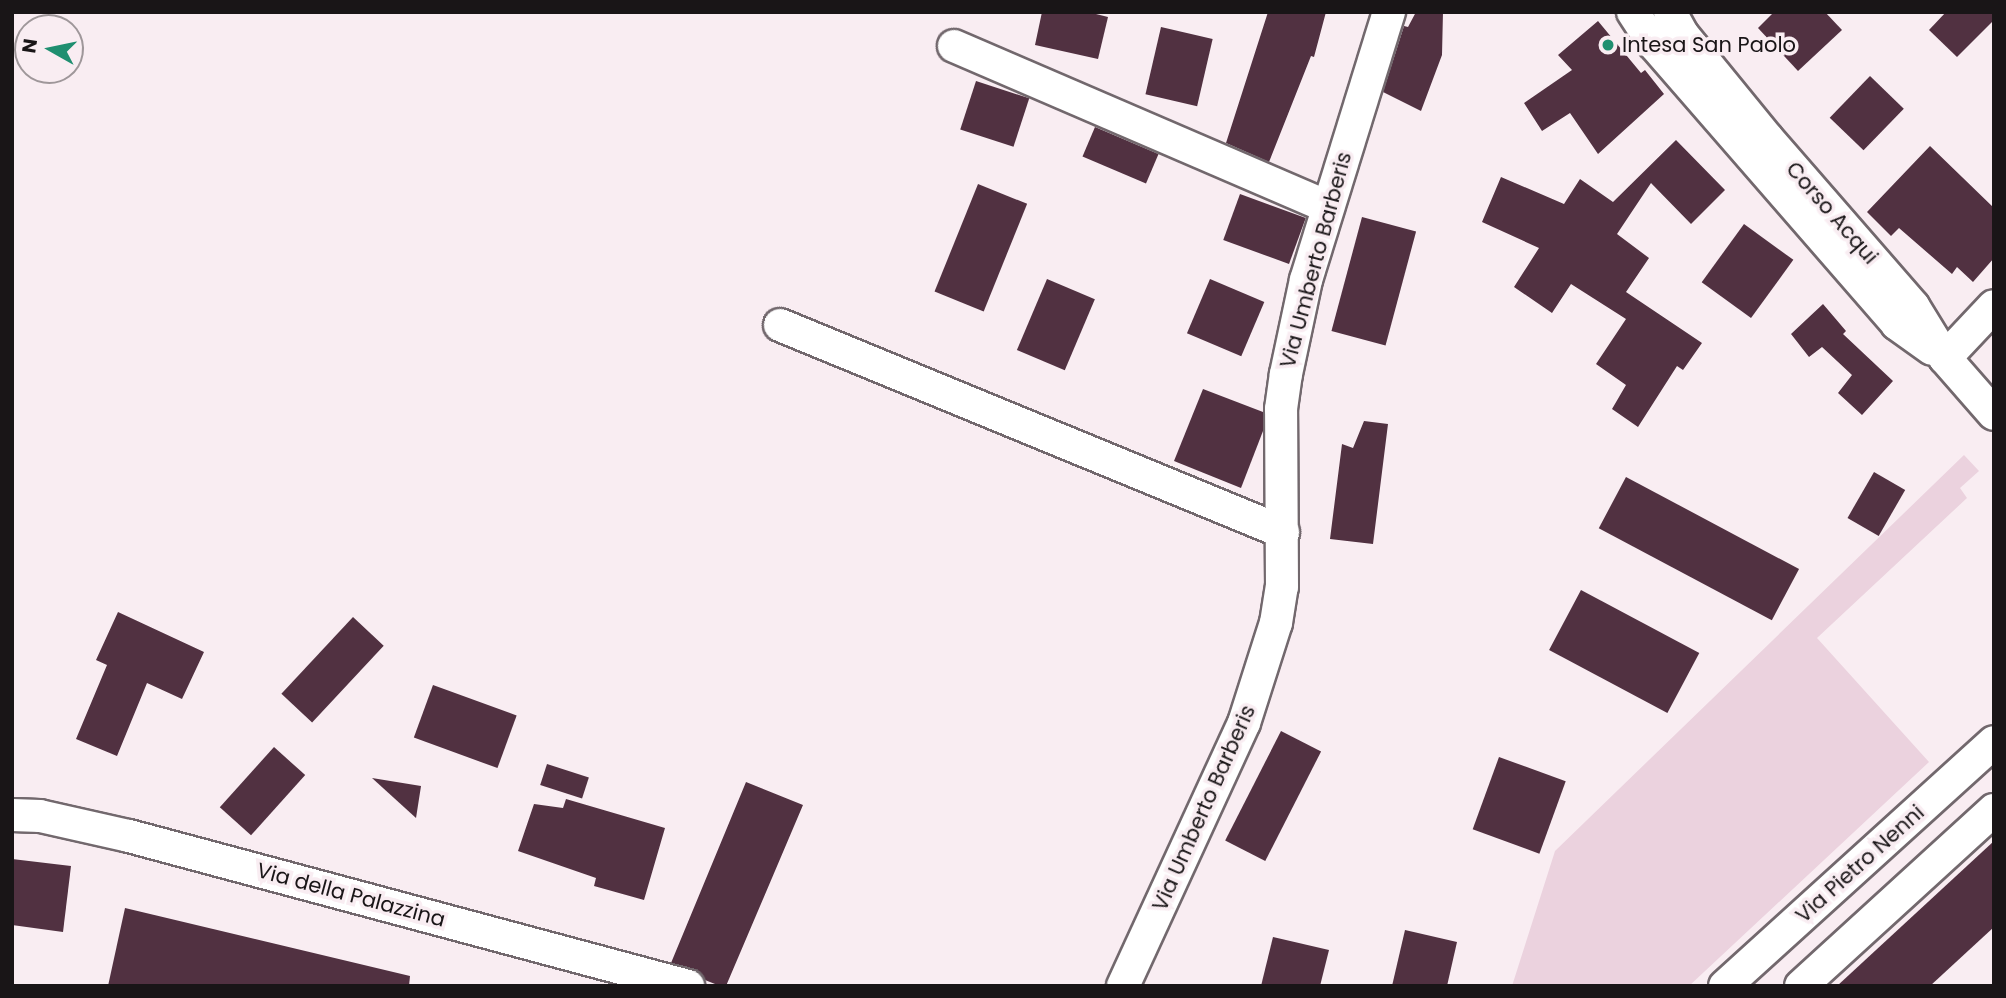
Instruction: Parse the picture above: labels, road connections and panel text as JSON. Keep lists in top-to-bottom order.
{
  "streets": {
    "street": [
      "Corso Acqui",
      "Via Umberto Barberis",
      "Via Pietro Nenni",
      "Via della Palazzina"
    ]
  },
  "places": ["Intesa San Paolo"],
  "north": "left"
}
